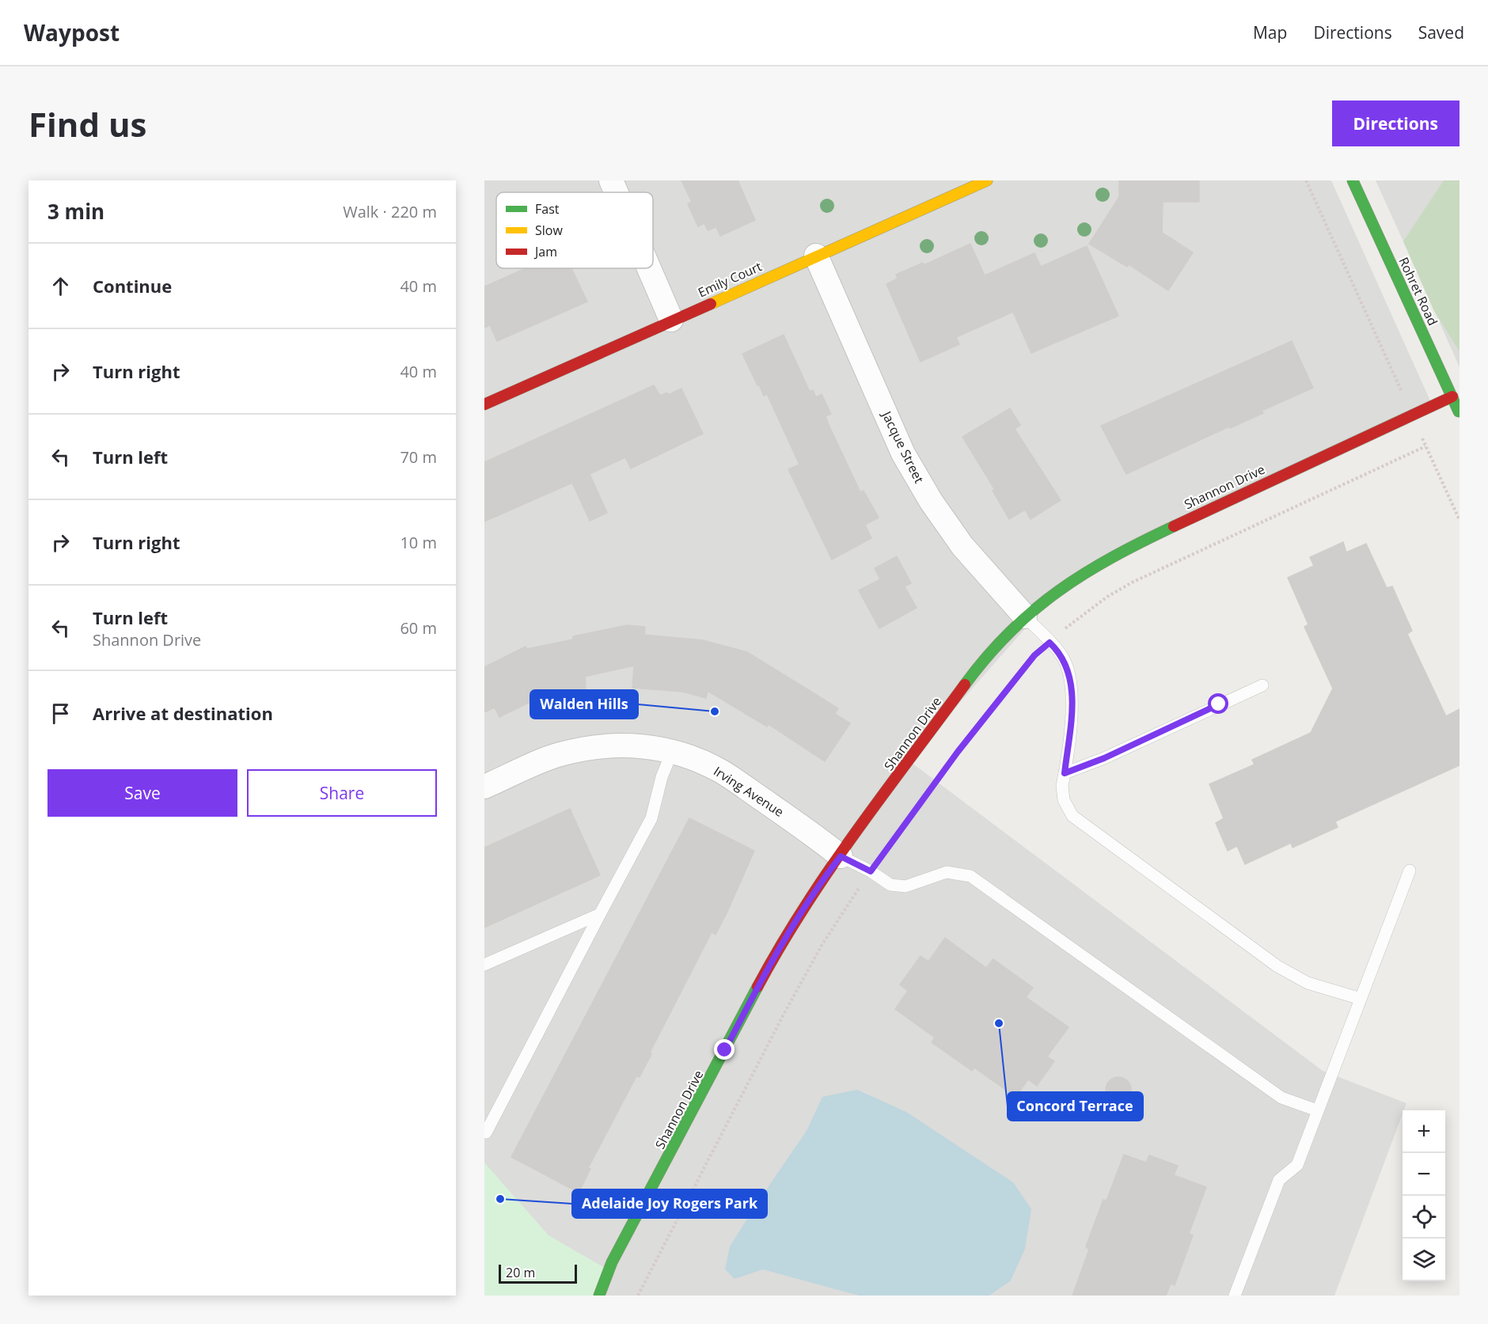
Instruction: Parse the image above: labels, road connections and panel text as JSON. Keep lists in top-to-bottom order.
{
  "streets": {
    "street": [
      "Emily Court",
      "Rohret Road",
      "Jacque Street",
      "Shannon Drive",
      "Irving Avenue"
    ]
  },
  "crossings": [
    ["Emily Court", "Jacque Street"],
    ["Rohret Road", "Shannon Drive"],
    ["Jacque Street", "Shannon Drive"],
    ["Shannon Drive", "Irving Avenue"]
  ],
  "places": ["Walden Hills", "Concord Terrace", "Adelaide Joy Rogers Park"],
  "legend": ["Fast", "Slow", "Jam"],
  "scale_bar": "20 m",
  "page": {
    "header": "Waypost",
    "nav": ["Map", "Directions", "Saved"],
    "buttons": [
      "Directions",
      ["Save", "Share"]
    ],
    "title": "Find us",
    "heading": ["3 min", "Walk · 220 m"],
    "list": [
      ["Continue", "40 m"],
      ["Turn right", "40 m"],
      ["Turn left", "70 m"],
      ["Turn right", "10 m"],
      ["Turn left", "Shannon Drive", "60 m"],
      "Arrive at destination"
    ],
    "map_buttons": ["+", "−"],
    "scale": "20 m"
  }
}
